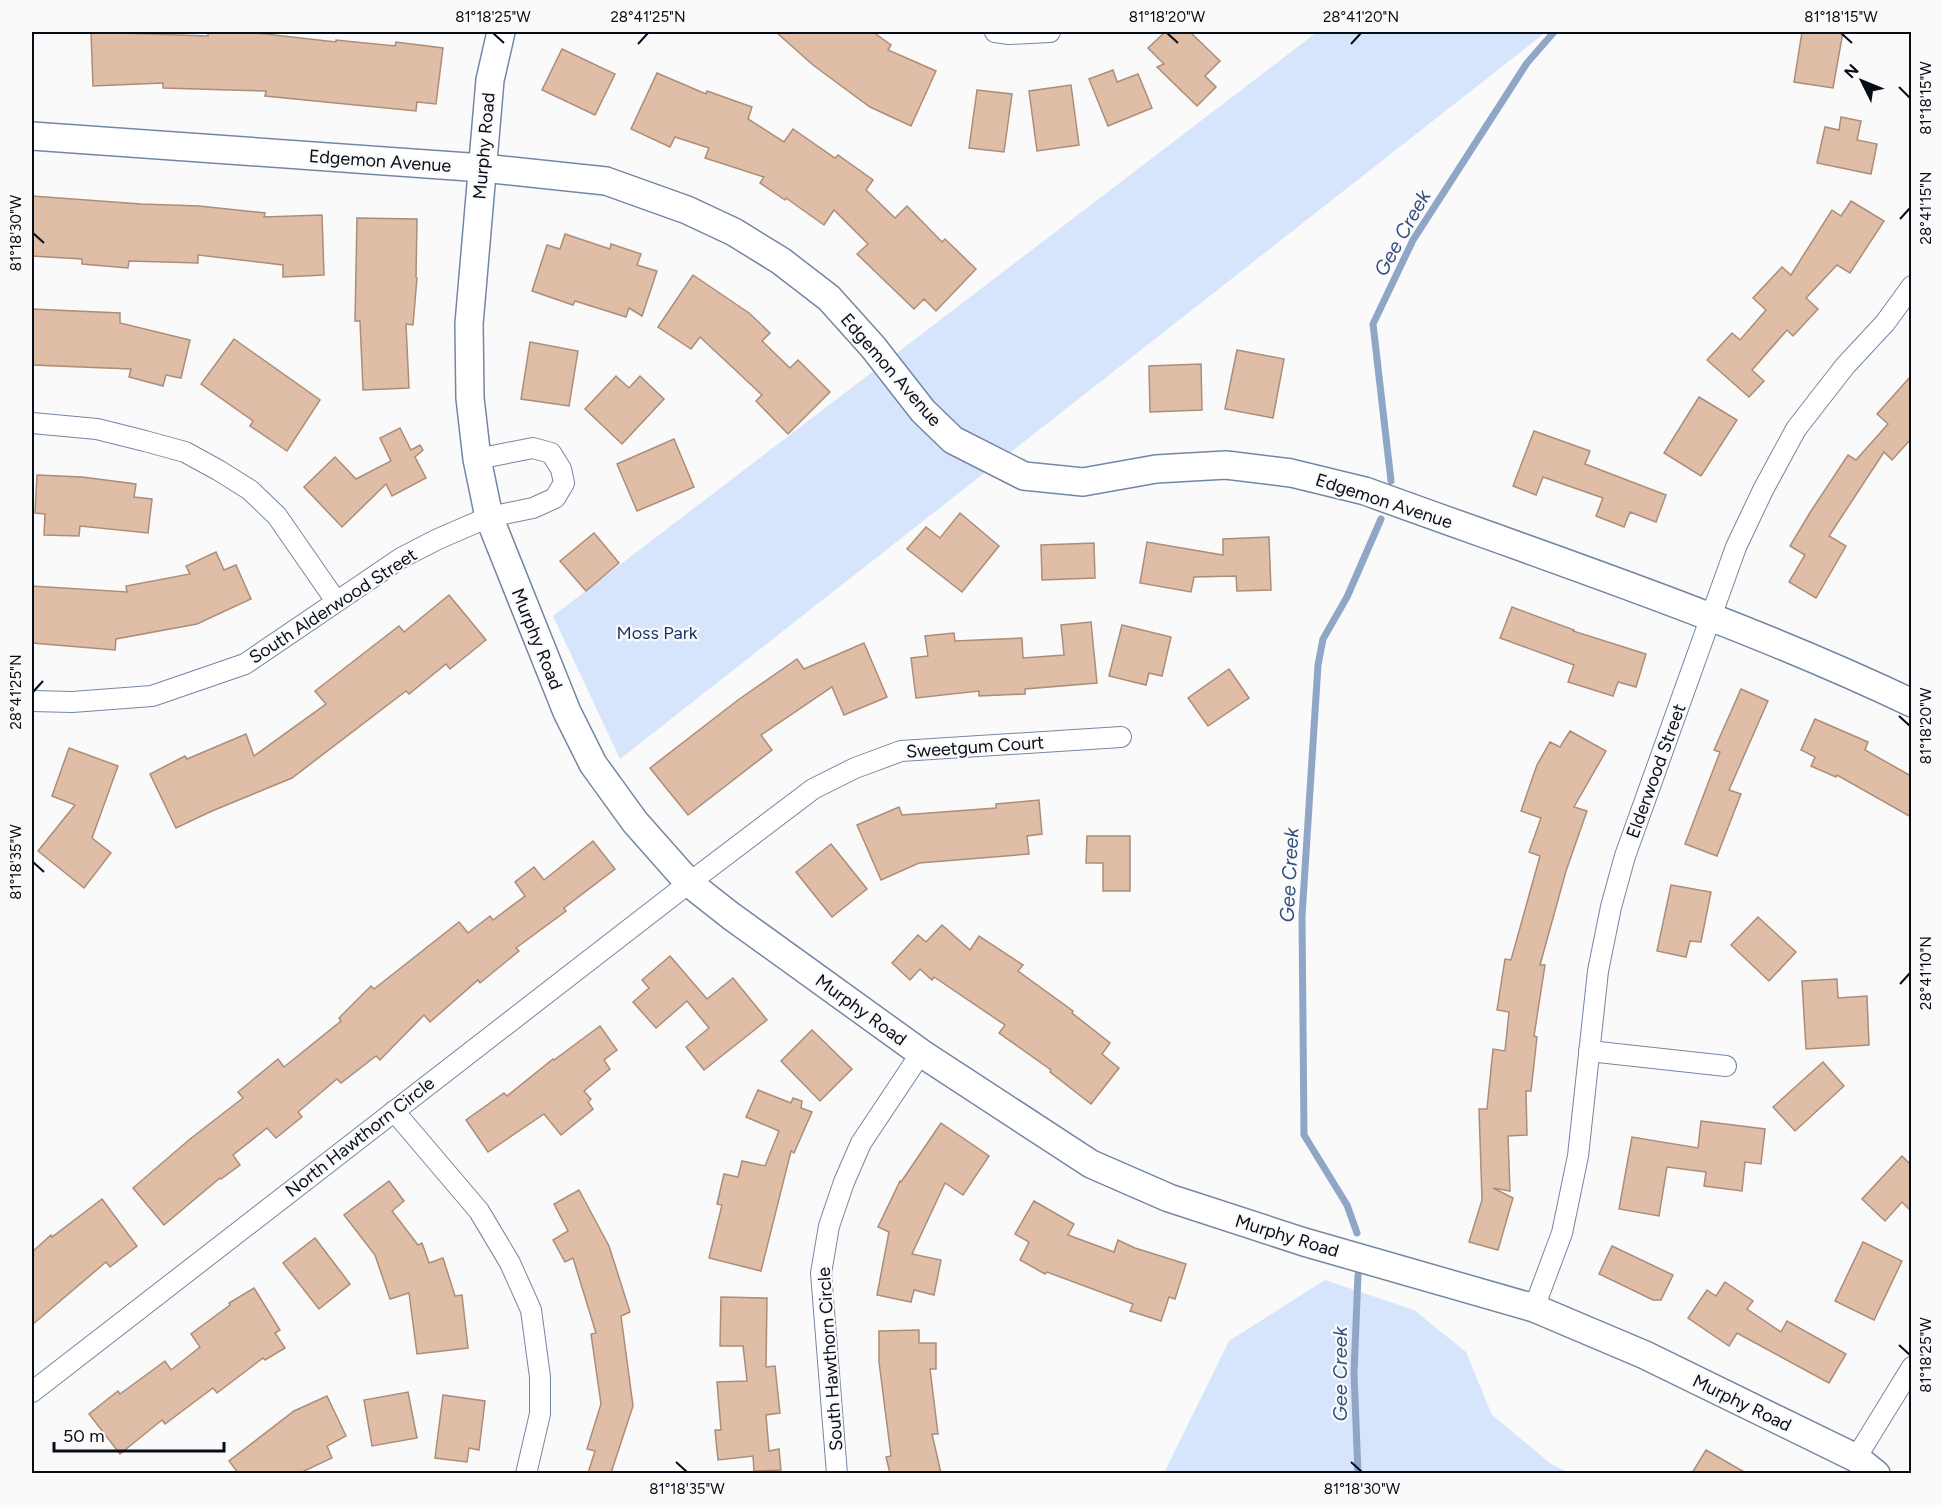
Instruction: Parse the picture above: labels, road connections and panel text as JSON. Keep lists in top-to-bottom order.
{
  "streets": {
    "street": [
      "Murphy Road",
      "Edgemon Avenue",
      "South Alderwood Street",
      "Sweetgum Court",
      "Elderwood Street",
      "North Hawthorn Circle",
      "South Hawthorn Circle"
    ]
  },
  "crossings": [
    ["Murphy Road", "Edgemon Avenue"],
    ["Murphy Road", "South Alderwood Street"],
    ["Murphy Road", "Sweetgum Court"],
    ["Murphy Road", "Elderwood Street"],
    ["Murphy Road", "North Hawthorn Circle"],
    ["Murphy Road", "South Hawthorn Circle"],
    ["Edgemon Avenue", "Elderwood Street"],
    ["Sweetgum Court", "North Hawthorn Circle"]
  ],
  "water": ["Gee Creek"],
  "parks": ["Moss Park"],
  "scale_bar": "50 m",
  "north": "top left",
  "coordinates": [
    "81°18'25\"W",
    "28°41'25\"N",
    "81°18'20\"W",
    "28°41'20\"N",
    "81°18'15\"W",
    "28°41'15\"N",
    "81°18'30\"W",
    "81°18'35\"W",
    "28°41'10\"N"
  ]
}
